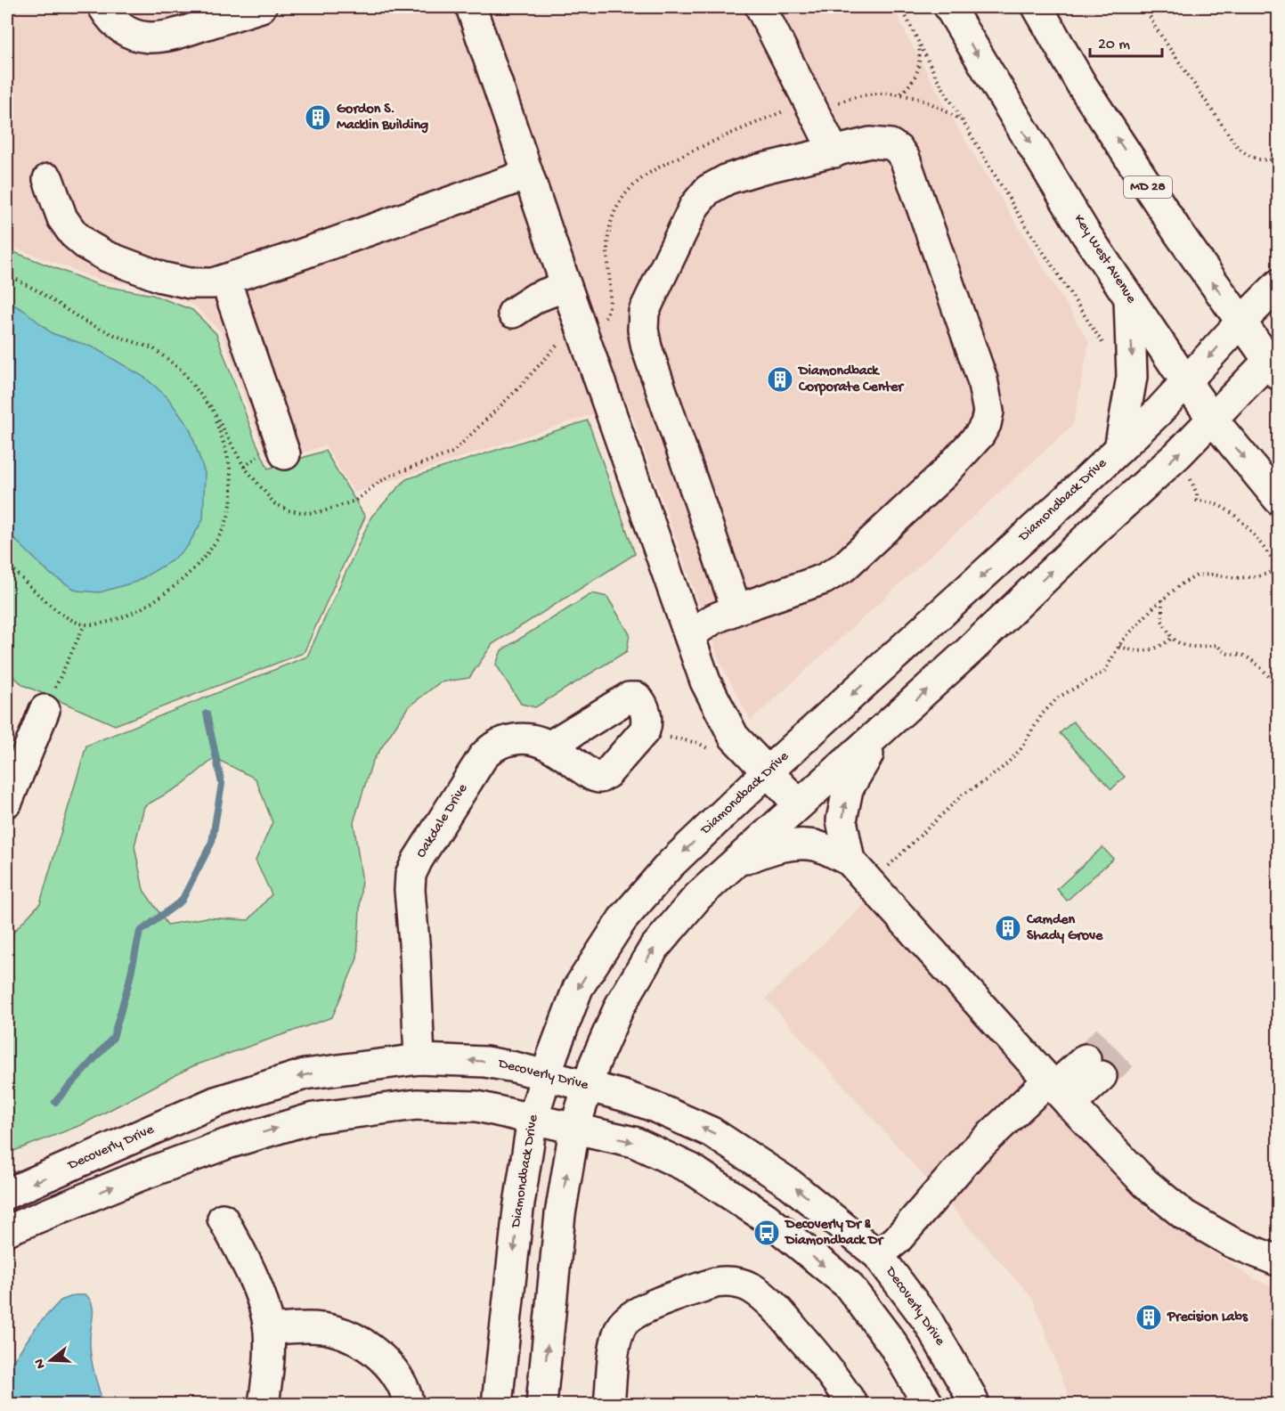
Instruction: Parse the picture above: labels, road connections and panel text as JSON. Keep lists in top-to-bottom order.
{
  "streets": {
    "street": [
      "MD 28",
      "Key West Avenue",
      "Diamondback Drive",
      "Oakdale Drive",
      "Decoverly Drive"
    ]
  },
  "crossings": [
    ["MD 28", "Diamondback Drive"],
    ["Key West Avenue", "Diamondback Drive"],
    ["Diamondback Drive", "Decoverly Drive"],
    ["Oakdale Drive", "Decoverly Drive"]
  ],
  "places": {
    "building": [
      "Gordon S. Macklin Building",
      "Diamondback Corporate Center",
      "Camden Shady Grove",
      "Precision Labs"
    ],
    "bus stop": ["Decoverly Dr & Diamondback Dr"]
  },
  "scale_bar": "20 m",
  "north": "left"
}
